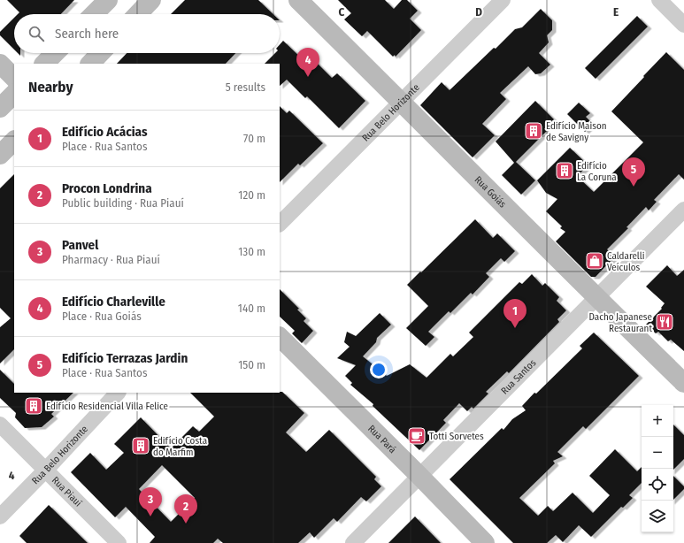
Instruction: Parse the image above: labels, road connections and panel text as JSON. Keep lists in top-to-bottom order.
{
  "streets": {
    "main road": ["Rua Goiás", "Rua Pará"],
    "street": ["Rua Belo Horizonte", "Rua Santos", "Rua Piauí"]
  },
  "crossings": [
    ["Rua Belo Horizonte", "Rua Goiás"],
    ["Rua Belo Horizonte", "Rua Piauí"],
    ["Rua Goiás", "Rua Santos"],
    ["Rua Santos", "Rua Pará"]
  ],
  "places": {
    "building": [
      "Edifício Maison de Savigny",
      "Edifício La Coruna",
      "Edifício Residencial Villa Felice",
      "Edifício Costa do Marfim"
    ],
    "shop": ["Caldarelli Veículos"],
    "restaurant": ["Dacho Japanese Restaurant"],
    "cafe": ["Totti Sorvetes"]
  },
  "page": {
    "search": "Search here",
    "pins": [
      "4",
      "5",
      "1",
      "3",
      "2"
    ],
    "heading": ["Nearby", "5 results"],
    "list": [
      {
        "mark": "1",
        "name": "Edifício Acácias",
        "note": "Place · Rua Santos",
        "value": "70 m"
      },
      {
        "mark": "2",
        "name": "Procon Londrina",
        "note": "Public building · Rua Piauí",
        "value": "120 m"
      },
      {
        "mark": "3",
        "name": "Panvel",
        "note": "Pharmacy · Rua Piauí",
        "value": "130 m"
      },
      {
        "mark": "4",
        "name": "Edifício Charleville",
        "note": "Place · Rua Goiás",
        "value": "140 m"
      },
      {
        "mark": "5",
        "name": "Edifício Terrazas Jardin",
        "note": "Place · Rua Santos",
        "value": "150 m"
      }
    ],
    "map_buttons": ["+", "−"]
  },
  "grid": {
    "columns": ["C", "D", "E"],
    "rows": ["4"]
  }
}
